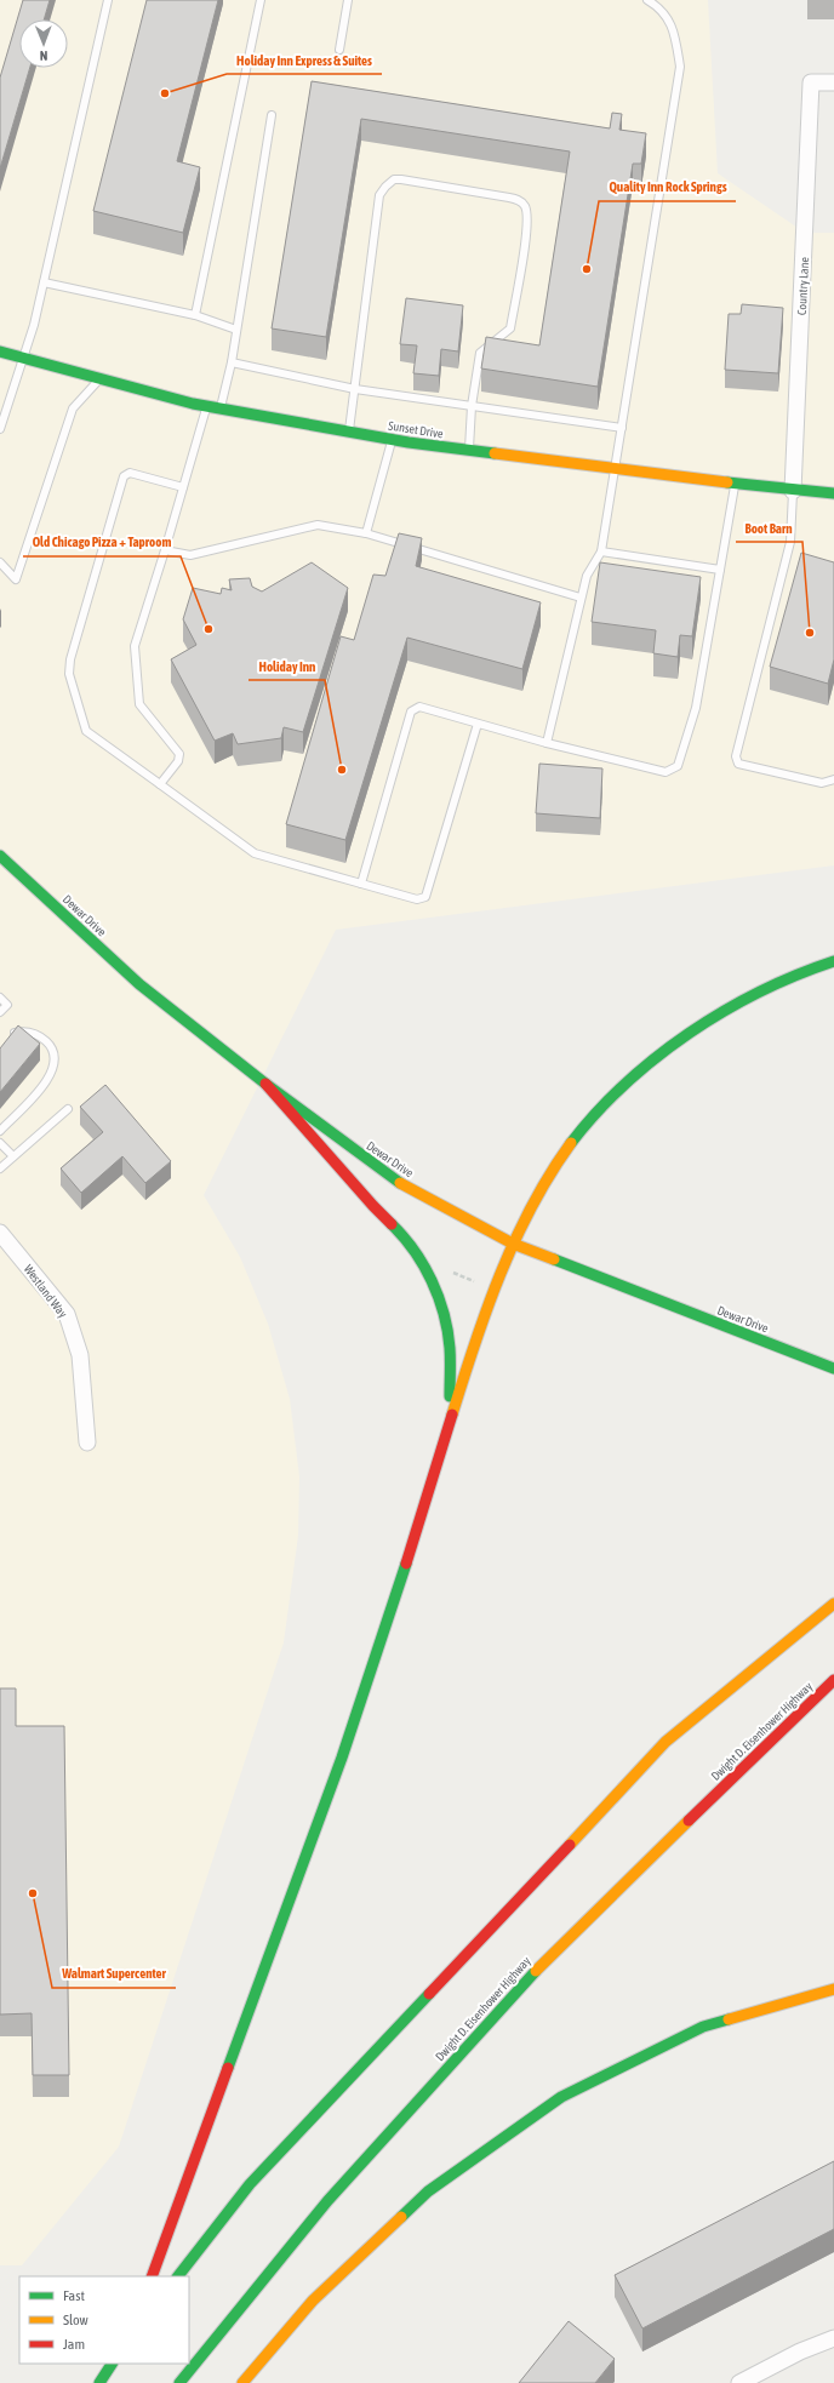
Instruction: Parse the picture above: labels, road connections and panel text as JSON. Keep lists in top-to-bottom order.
{
  "streets": {
    "main road": ["Sunset Drive", "Dewar Drive", "Dwight D. Eisenhower Highway"],
    "street": ["Country Lane", "Westland Way"]
  },
  "crossings": [
    ["Country Lane", "Sunset Drive"]
  ],
  "places": [
    "Holiday Inn Express & Suites",
    "Quality Inn Rock Springs",
    "Old Chicago Pizza + Taproom",
    "Boot Barn",
    "Holiday Inn",
    "Walmart Supercenter"
  ],
  "legend": ["Fast", "Slow", "Jam"],
  "north": "bottom"
}
